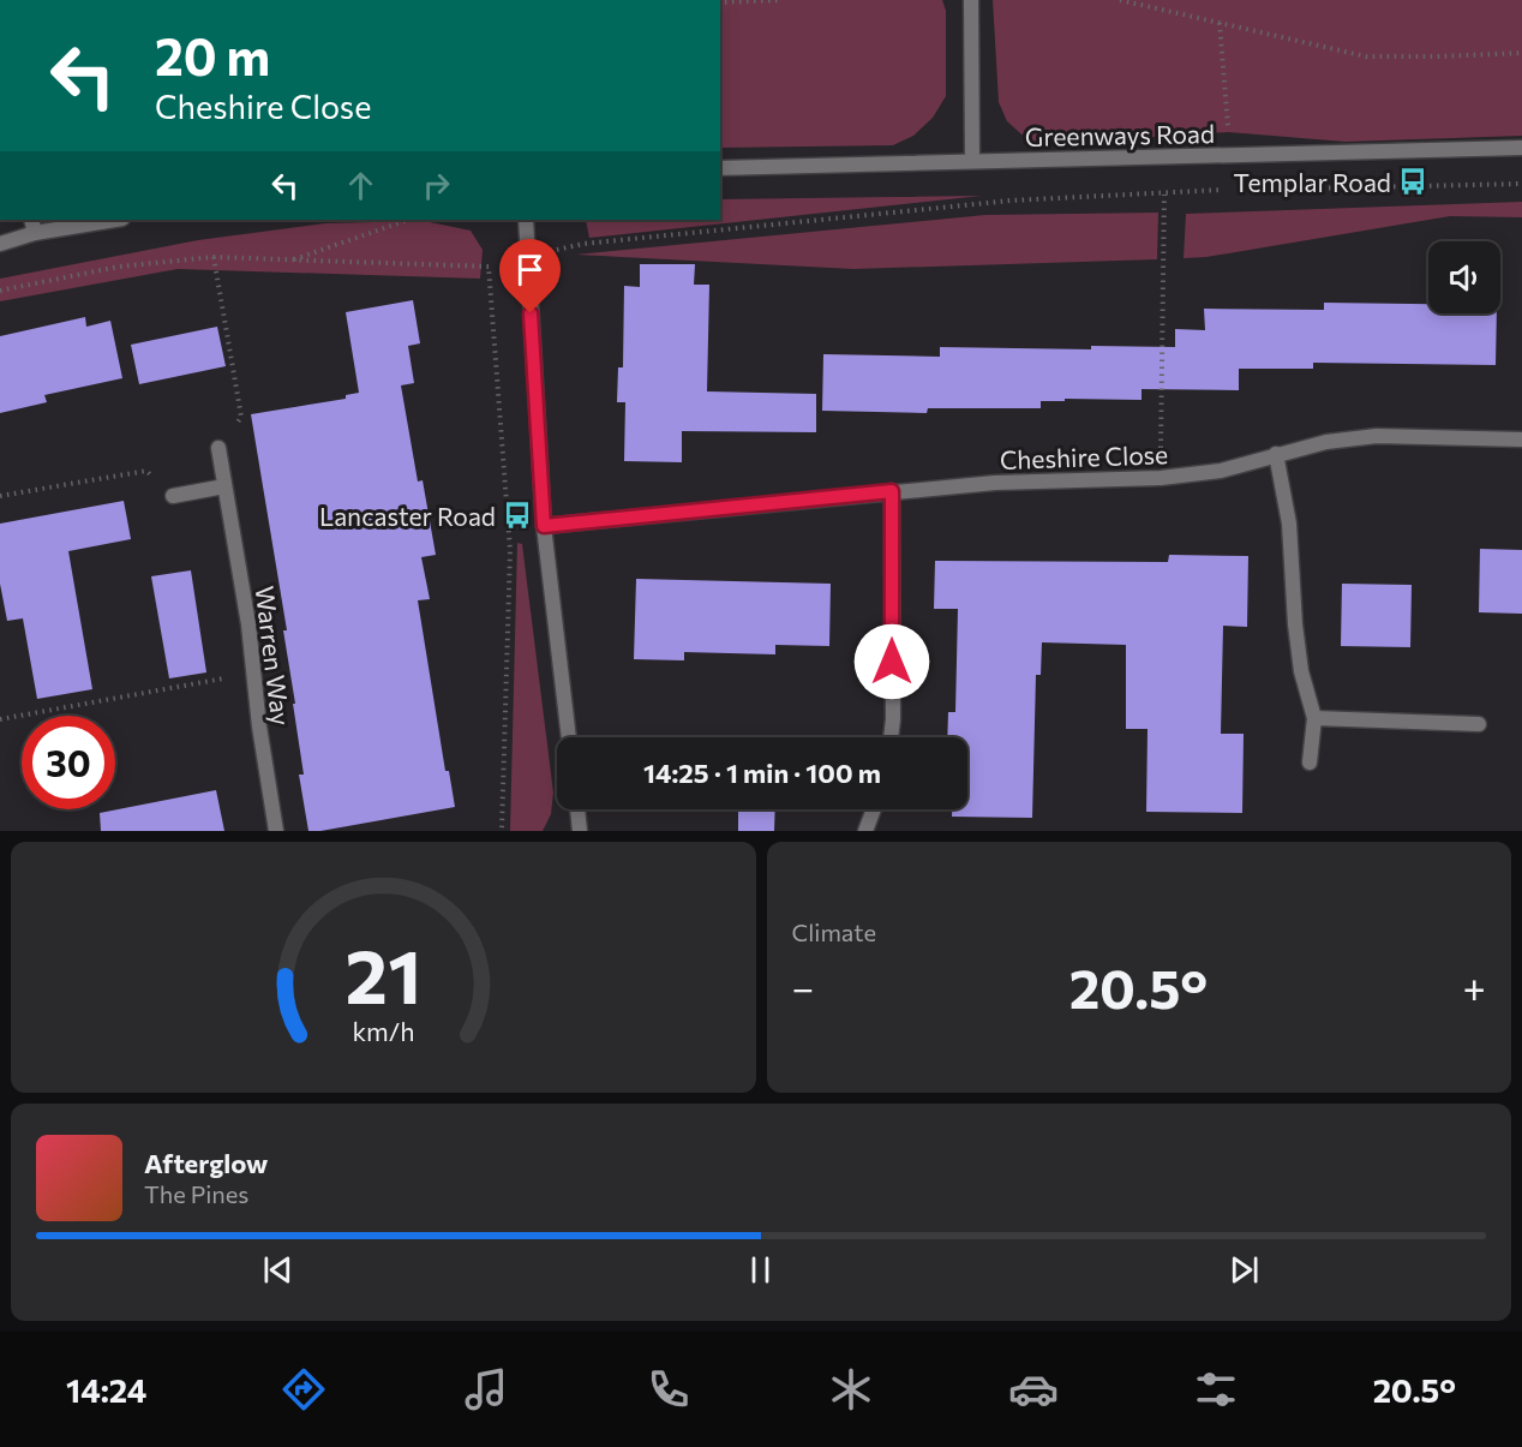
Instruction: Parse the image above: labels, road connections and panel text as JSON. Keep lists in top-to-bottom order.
{
  "streets": {
    "street": ["Greenways Road", "Cheshire Close", "Warren Way"]
  },
  "places": {
    "bus stop": ["Templar Road", "Lancaster Road"]
  },
  "page": {
    "turn": ["20 m", "Cheshire Close"],
    "limit": "30",
    "trip": "14:25 · 1 min · 100 m",
    "tile": "Climate",
    "heat": ["−", "20.5°", "+"],
    "song": ["Afterglow", "The Pines"],
    "tabs": ["14:24", "20.5°"],
    "gauge": ["21", "km/h"]
  }
}
